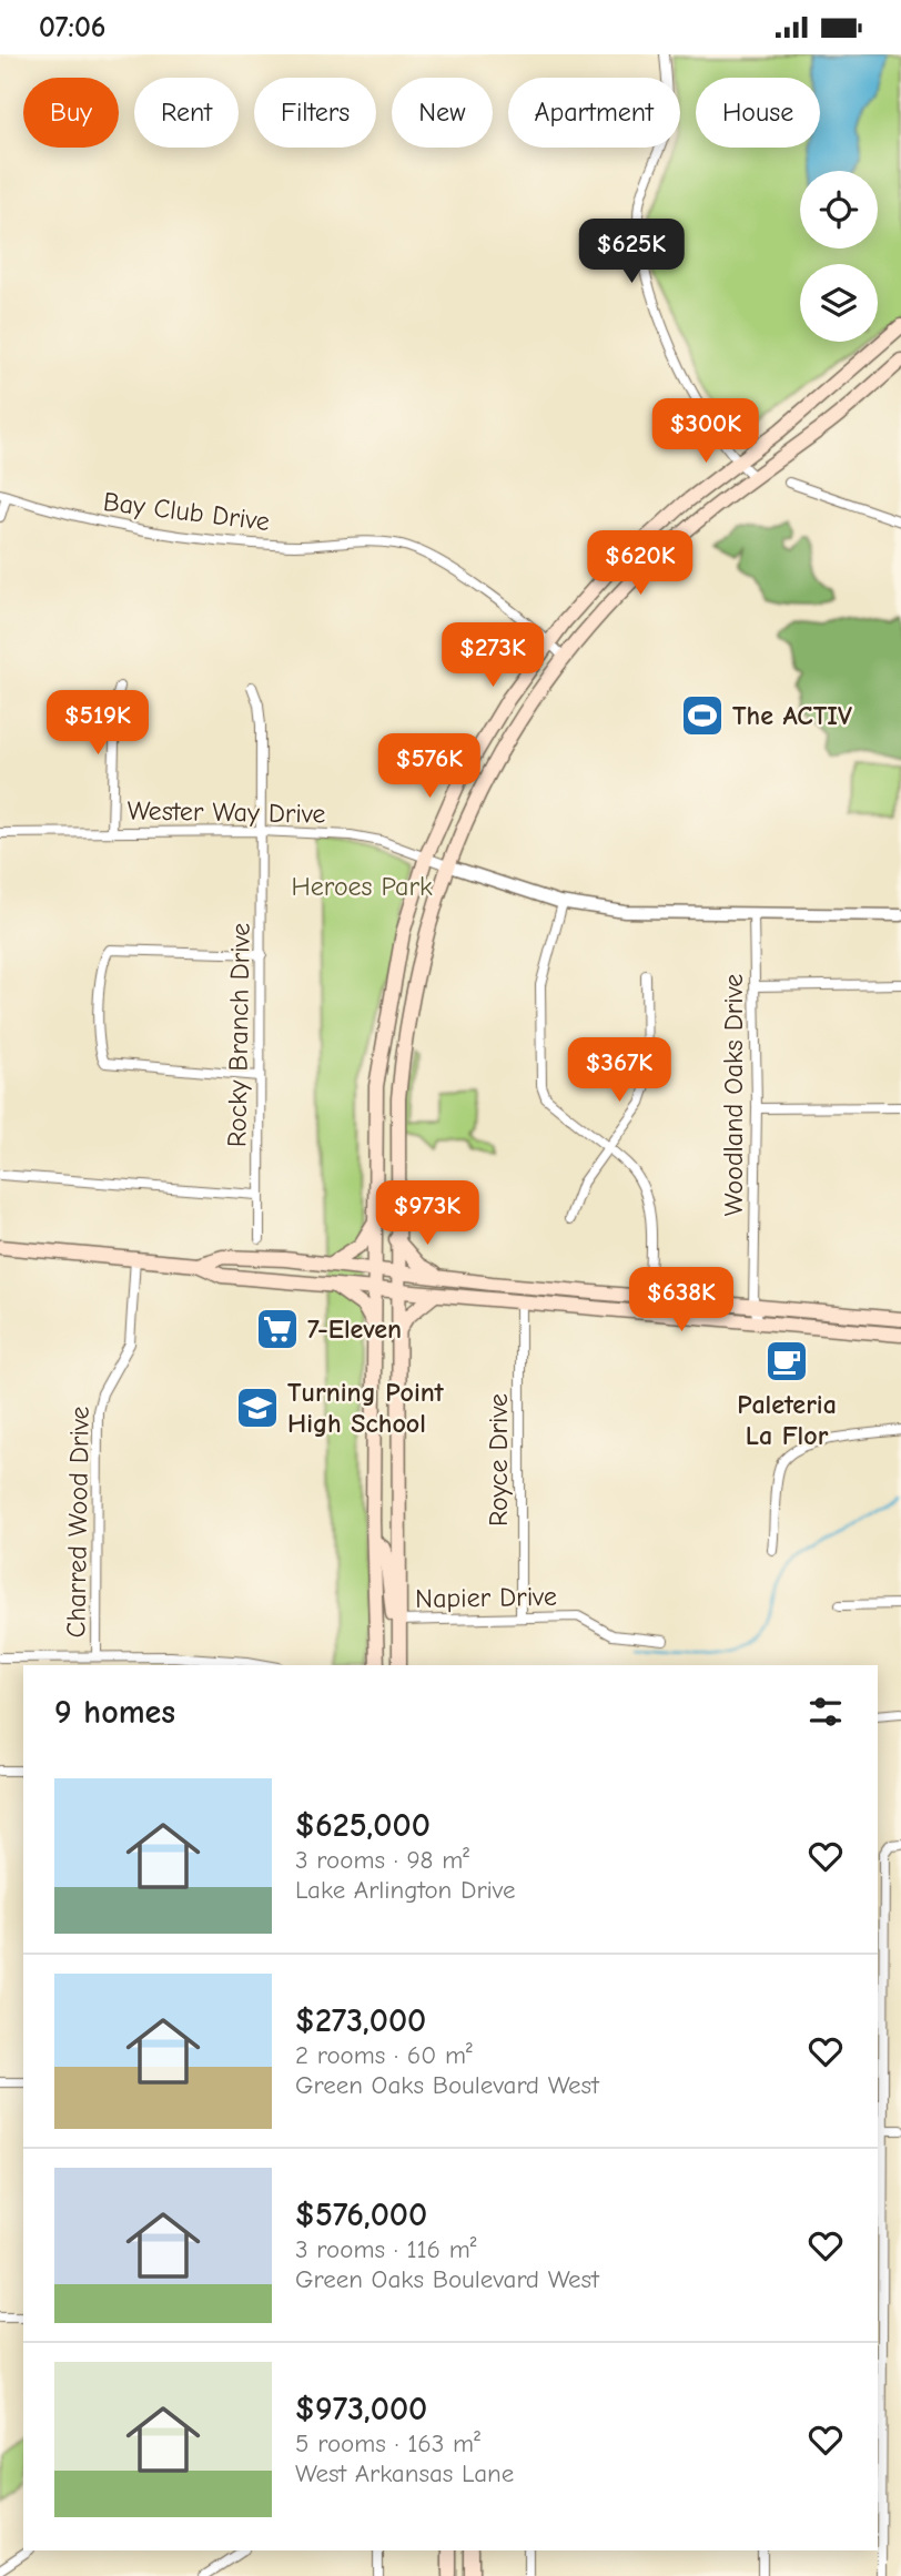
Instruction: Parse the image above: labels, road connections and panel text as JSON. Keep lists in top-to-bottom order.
{
  "streets": {
    "street": [
      "Bay Club Drive",
      "Wester Way Drive",
      "Rocky Branch Drive",
      "Woodland Oaks Drive",
      "Royce Drive",
      "Charred Wood Drive",
      "Napier Drive"
    ]
  },
  "crossings": [
    ["Wester Way Drive", "Rocky Branch Drive"],
    ["Royce Drive", "Napier Drive"]
  ],
  "parks": ["Heroes Park"],
  "places": {
    "sports": ["The ACTIV"],
    "supermarket": ["7-Eleven"],
    "cafe": ["Paleteria La Flor"],
    "school or university": ["Turning Point High School"]
  },
  "page": {
    "status": "07:06",
    "chip": [
      "Buy",
      "Rent",
      "Filters",
      "New",
      "Apartment",
      "House"
    ],
    "price": [
      "$625K",
      "$300K",
      "$620K",
      "$273K",
      "$519K",
      "$576K",
      "$367K",
      "$973K",
      "$638K"
    ],
    "heading": "9 homes",
    "list": [
      {
        "name": "$625,000",
        "note": "3 rooms · 98 m² · Lake Arlington Drive"
      },
      {
        "name": "$273,000",
        "note": "2 rooms · 60 m² · Green Oaks Boulevard West"
      },
      {
        "name": "$576,000",
        "note": "3 rooms · 116 m² · Green Oaks Boulevard West"
      },
      {
        "name": "$973,000",
        "note": "5 rooms · 163 m² · West Arkansas Lane"
      }
    ]
  }
}
